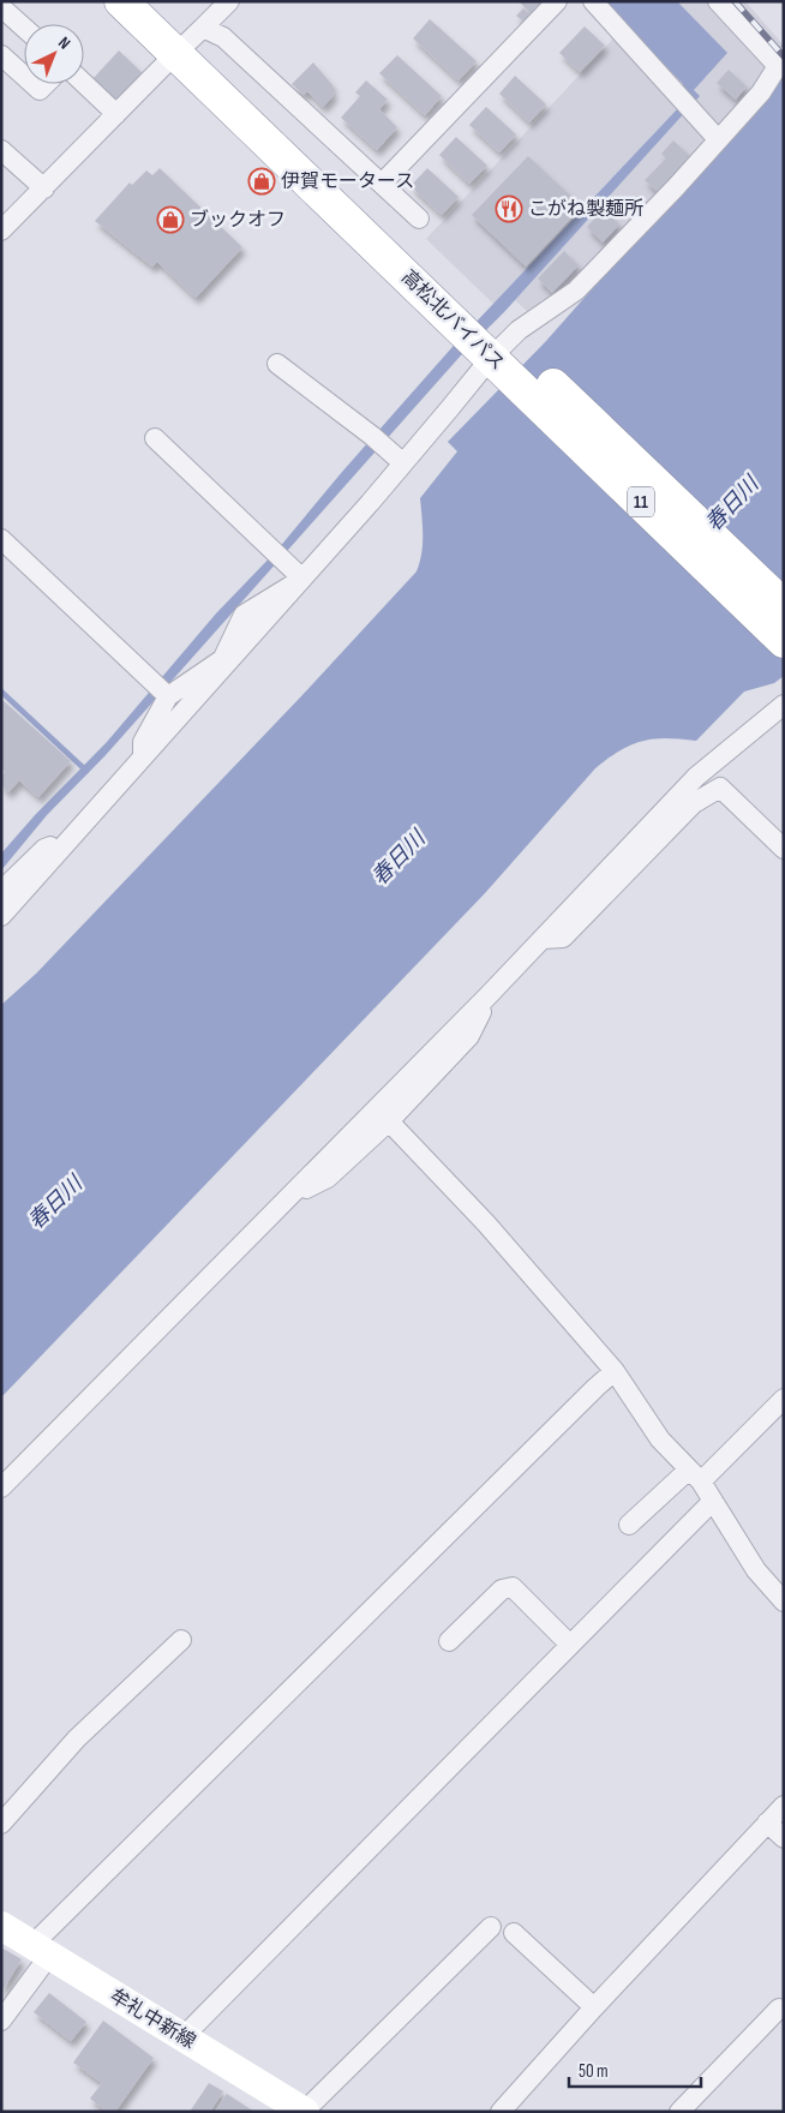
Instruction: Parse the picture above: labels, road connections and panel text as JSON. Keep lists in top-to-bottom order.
{
  "streets": {
    "highway": ["高松北バイパス", "11"],
    "main road": ["牟礼中新線"]
  },
  "water": ["春日川"],
  "places": {
    "shop": ["伊賀モータース", "ブックオフ"],
    "restaurant": ["こがね製麺所"]
  },
  "scale_bar": "50 m",
  "north": "top right"
}
